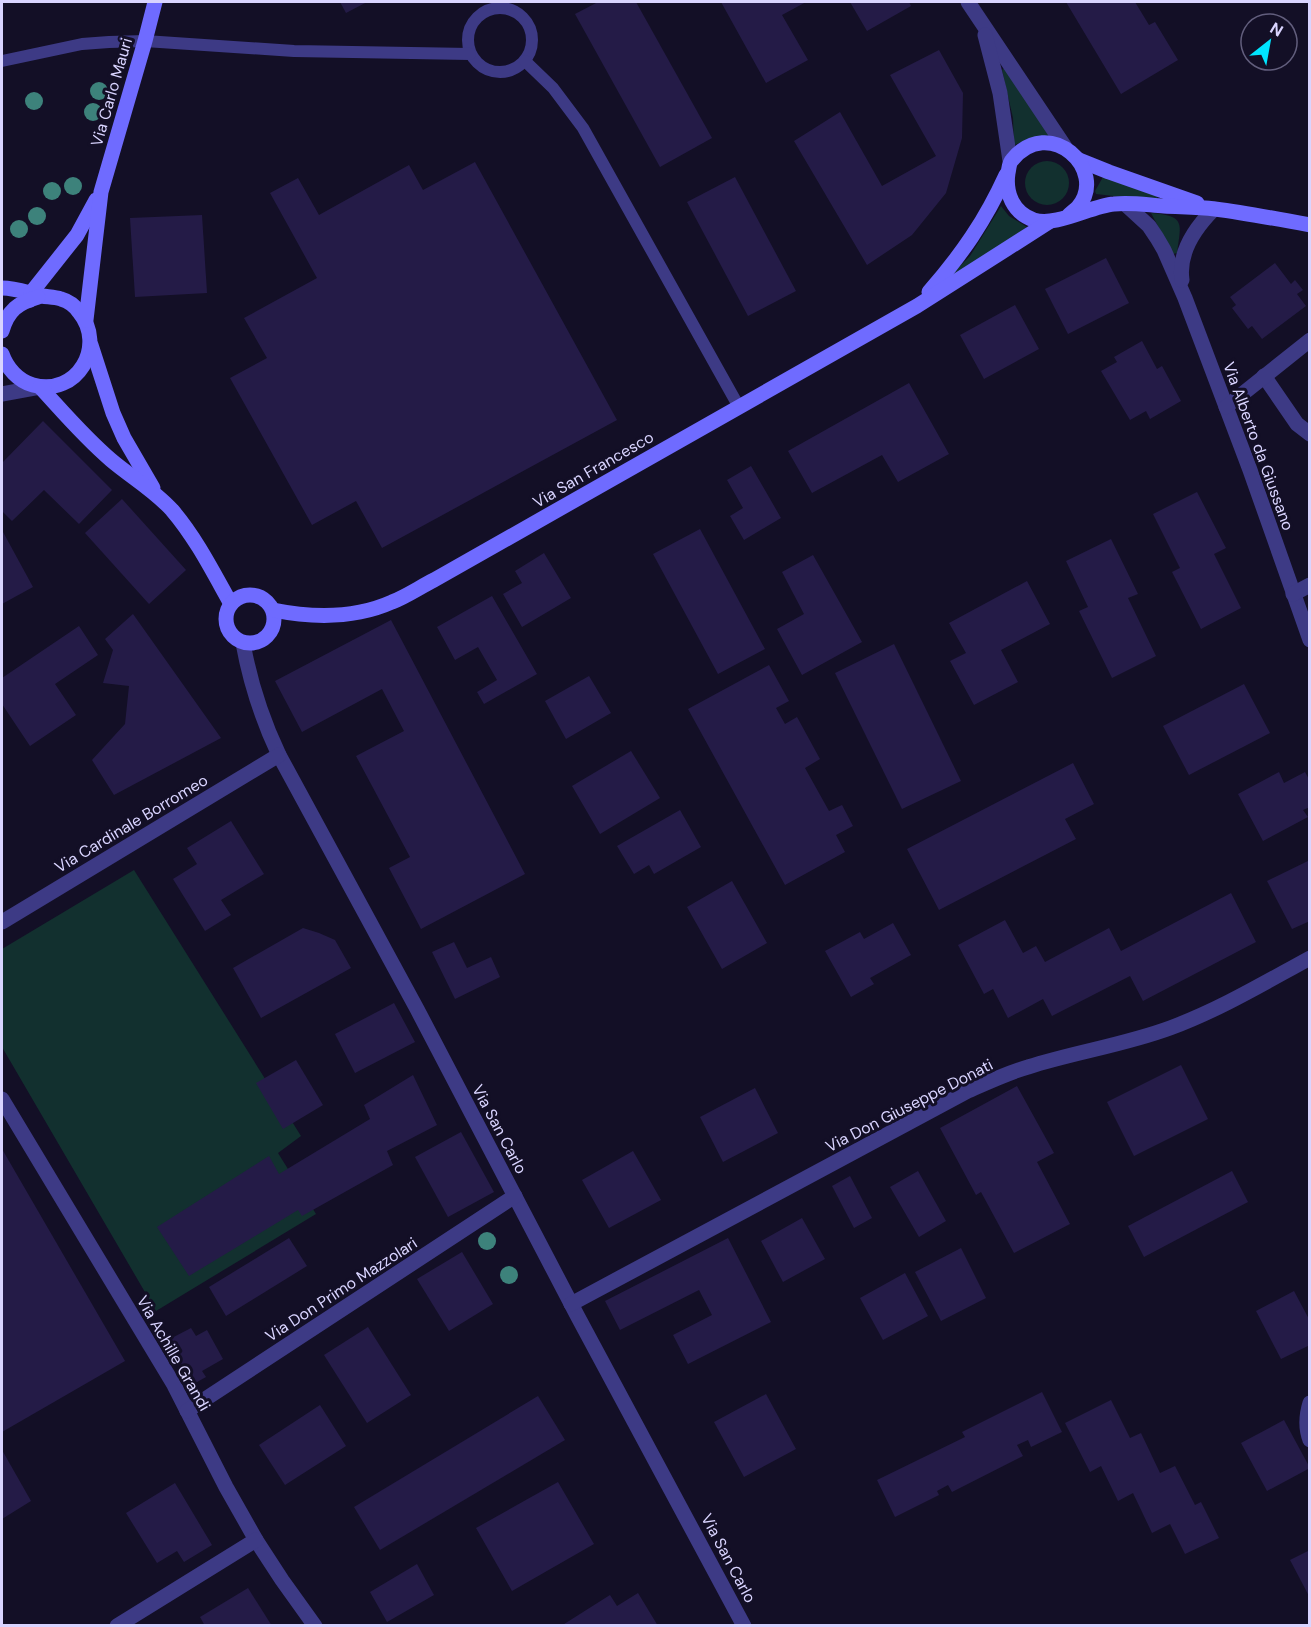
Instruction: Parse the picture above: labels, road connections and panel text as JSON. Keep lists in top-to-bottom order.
{
  "streets": {
    "street": [
      "Via Carlo Mauri",
      "Via Alberto da Giussano",
      "Via San Francesco",
      "Via Cardinale Borromeo",
      "Via Don Giuseppe Donati",
      "Via San Carlo",
      "Via Don Primo Mazzolari",
      "Via Achille Grandi"
    ]
  },
  "crossings": [
    ["Via San Francesco", "Via San Carlo"],
    ["Via Cardinale Borromeo", "Via San Carlo"],
    ["Via Don Giuseppe Donati", "Via San Carlo"],
    ["Via San Carlo", "Via Don Primo Mazzolari"],
    ["Via Don Primo Mazzolari", "Via Achille Grandi"]
  ],
  "north": "top right"
}
